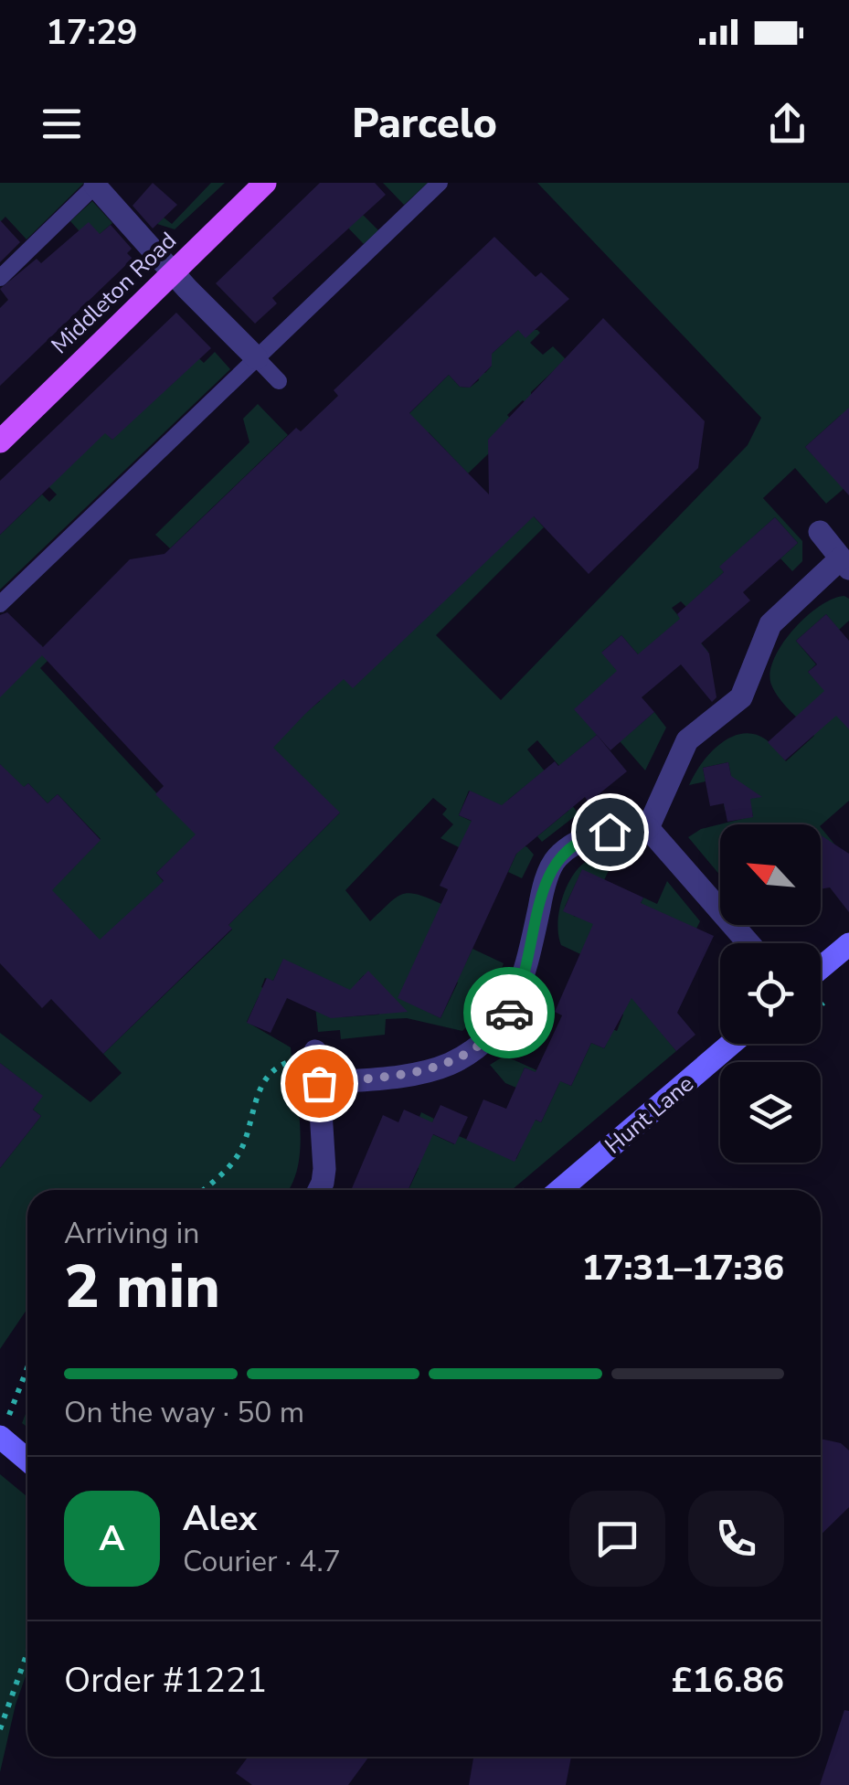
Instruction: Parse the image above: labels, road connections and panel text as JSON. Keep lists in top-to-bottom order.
{
  "streets": {
    "main road": ["Middleton Road"],
    "street": ["Hunt Lane"]
  },
  "north": "top left",
  "page": {
    "status": "17:29",
    "header": "Parcelo",
    "heading": ["2 min", "Arriving in", "17:31–17:36"],
    "panel": [
      "Alex",
      "Courier · 4.7",
      "Order #1221",
      "£16.86"
    ],
    "bar": "On the way · 50 m",
    "round": "A"
  }
}
